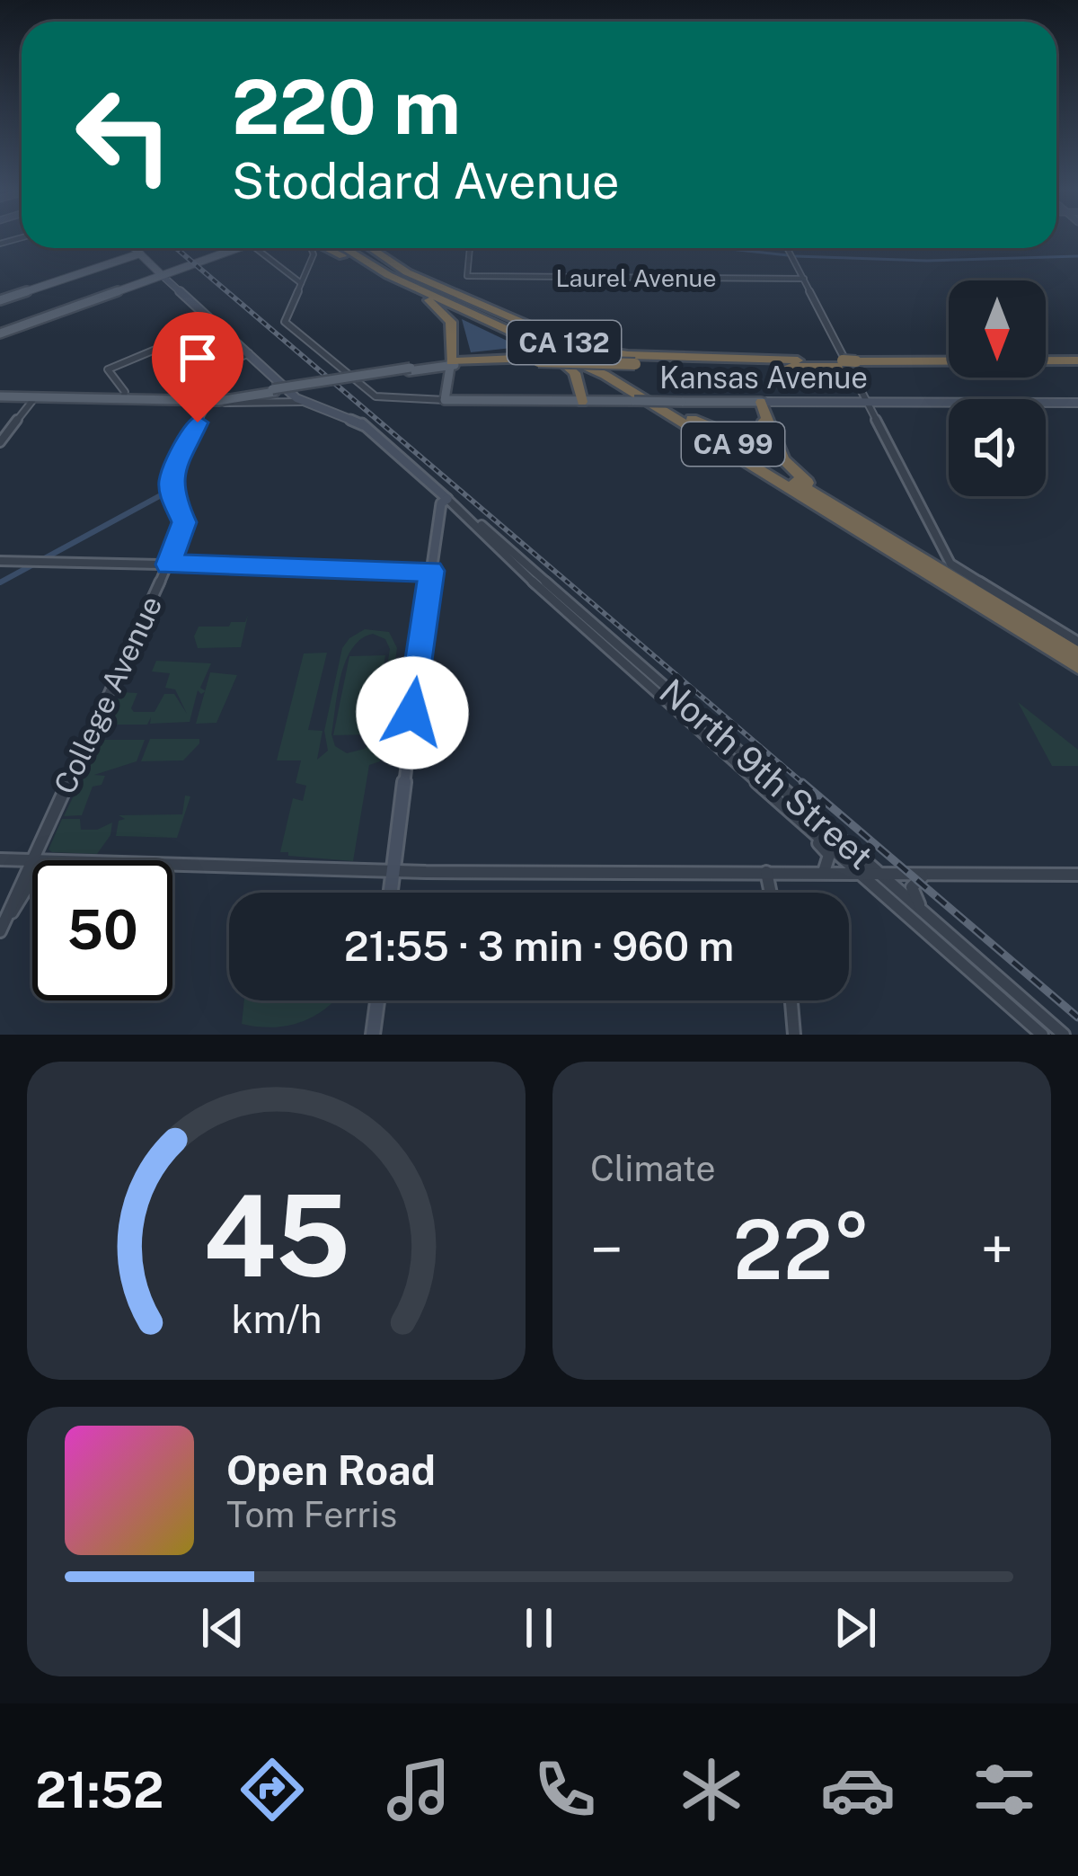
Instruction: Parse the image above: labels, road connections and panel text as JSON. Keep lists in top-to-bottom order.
{
  "streets": {
    "highway": ["CA 132", "CA 99"],
    "main road": ["Kansas Avenue", "North 9th Street"],
    "street": ["Laurel Avenue", "College Avenue"]
  },
  "crossings": [
    ["Kansas Avenue", "CA 99"]
  ],
  "north": "bottom",
  "page": {
    "turn": ["220 m", "Stoddard Avenue"],
    "limit": "50",
    "trip": "21:55 · 3 min · 960 m",
    "tile": "Climate",
    "heat": ["−", "22°", "+"],
    "song": ["Open Road", "Tom Ferris"],
    "tabs": "21:52",
    "gauge": ["45", "km/h"]
  }
}
